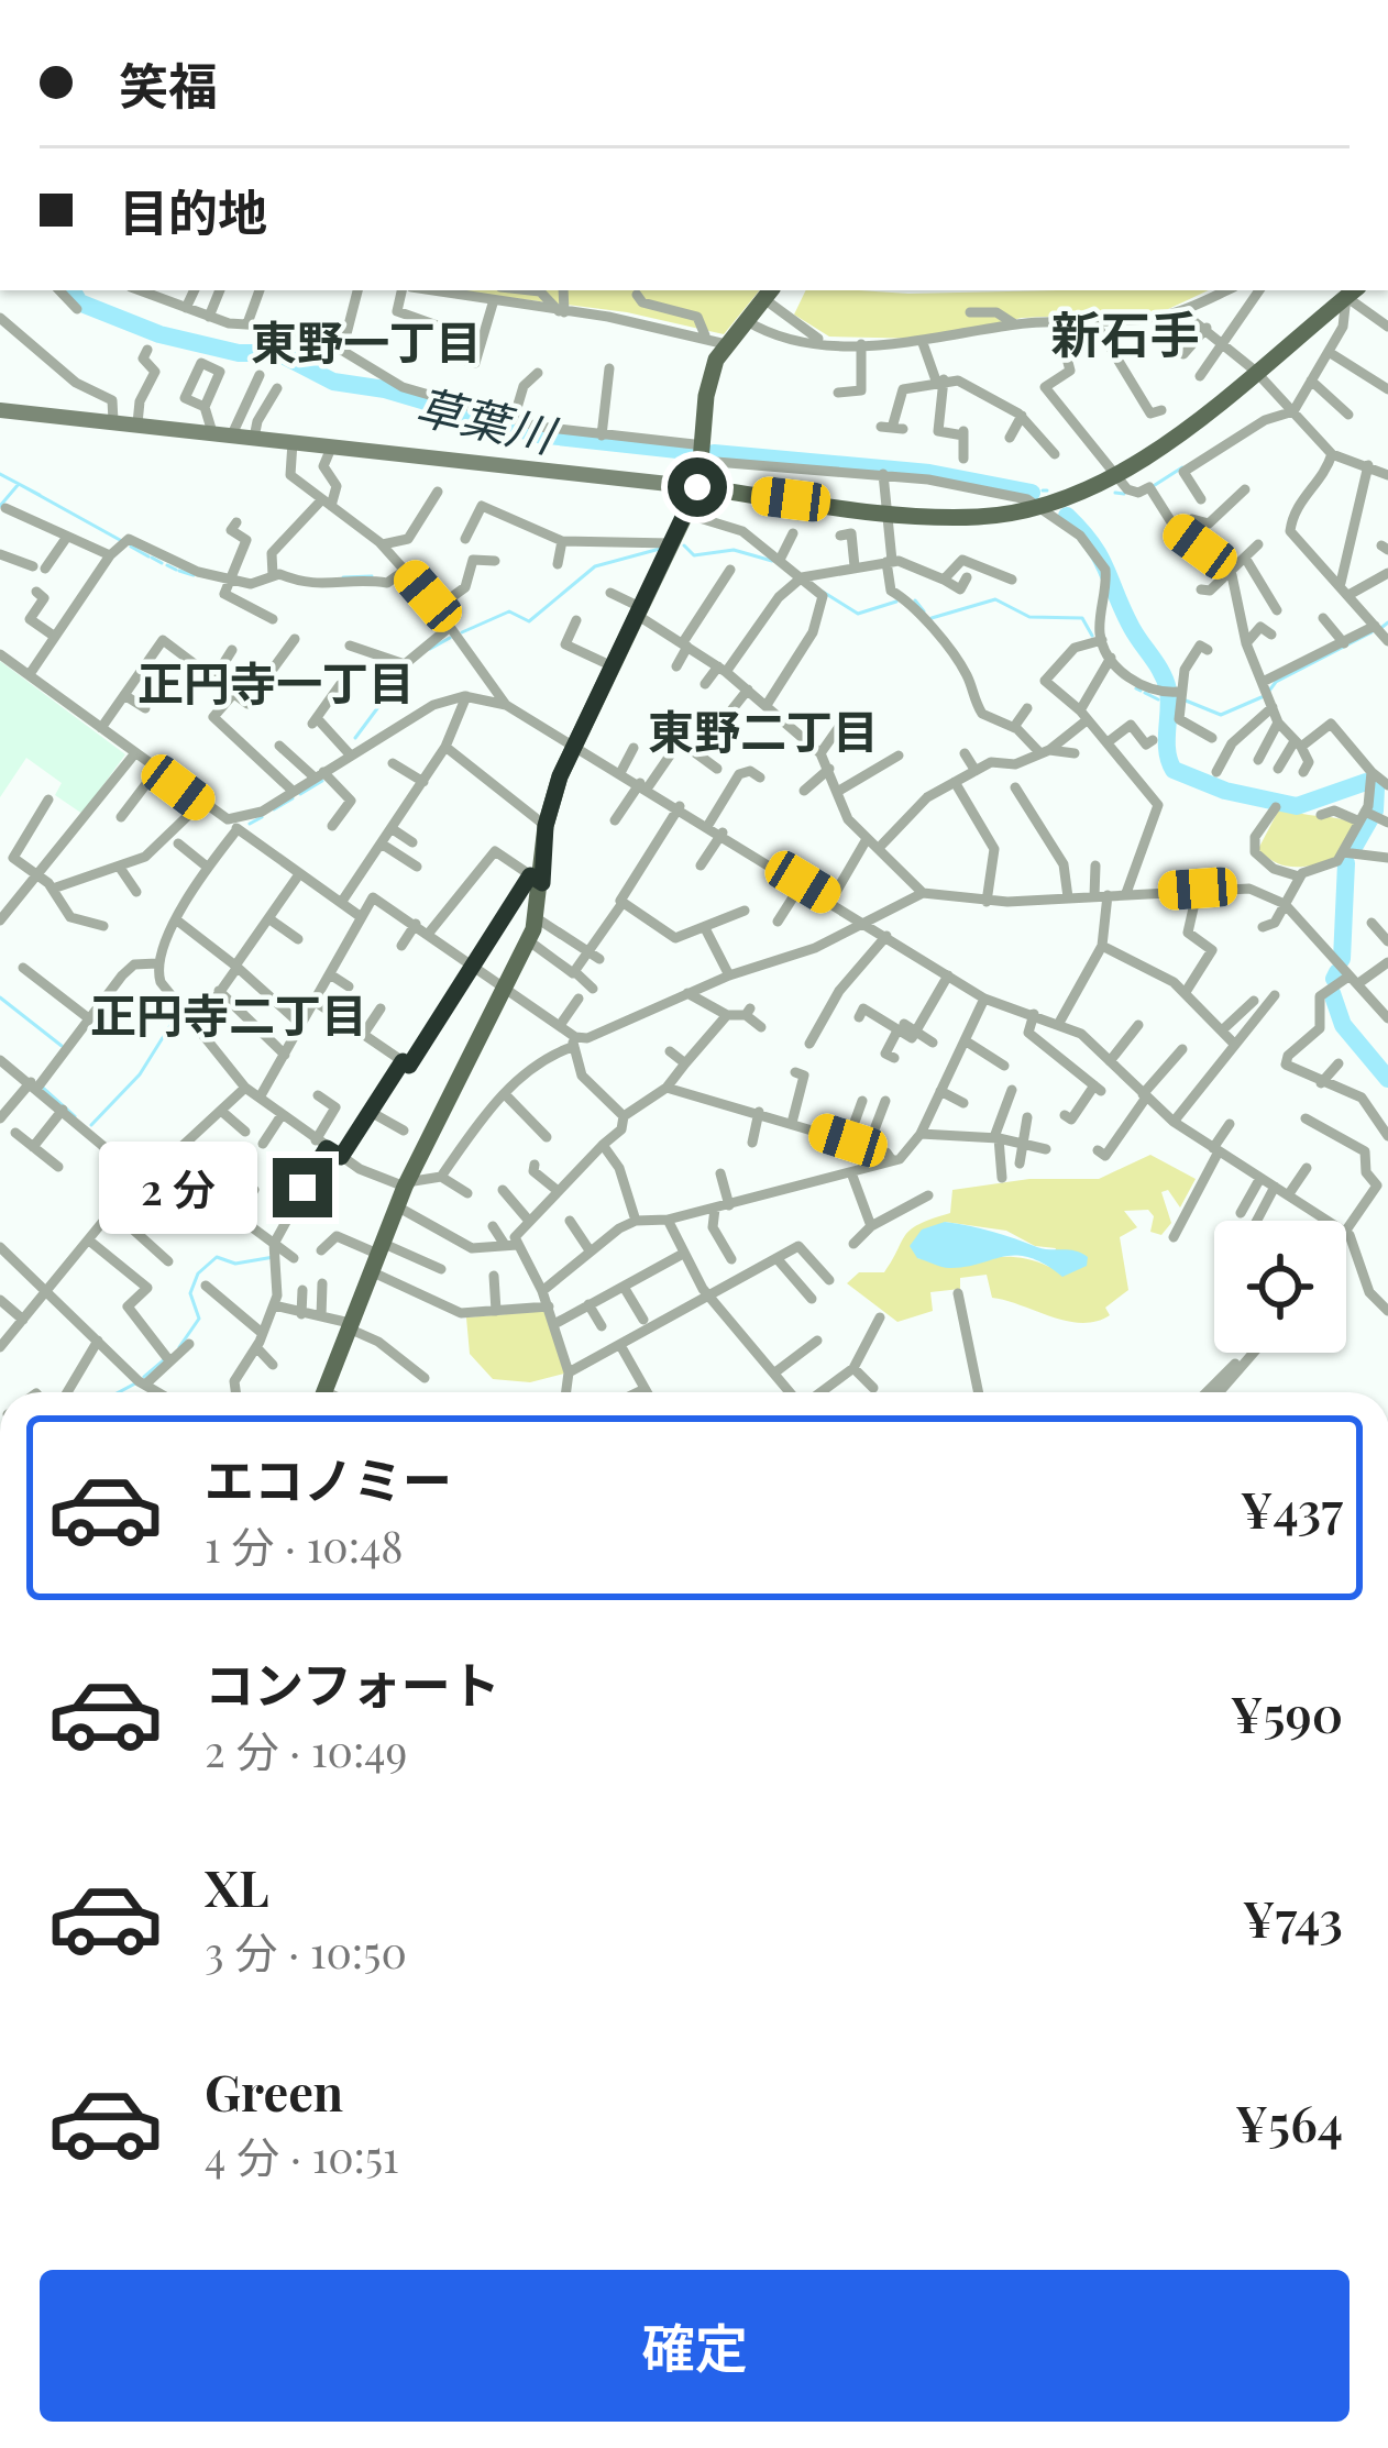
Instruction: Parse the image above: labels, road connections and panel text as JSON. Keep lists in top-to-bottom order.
{
  "districts": [
    "新石手",
    "東野一丁目",
    "正円寺一丁目",
    "東野二丁目",
    "正円寺二丁目"
  ],
  "water": ["草葉川"],
  "page": {
    "banner": ["笑福", "目的地"],
    "bubble": "2 分",
    "list": [
      {
        "name": "エコノミー",
        "note": "1 分 · 10:48",
        "value": "¥437"
      },
      {
        "name": "コンフォート",
        "note": "2 分 · 10:49",
        "value": "¥590"
      },
      {
        "name": "XL",
        "note": "3 分 · 10:50",
        "value": "¥743"
      },
      {
        "name": "Green",
        "note": "4 分 · 10:51",
        "value": "¥564"
      }
    ],
    "buttons": "確定"
  }
}
